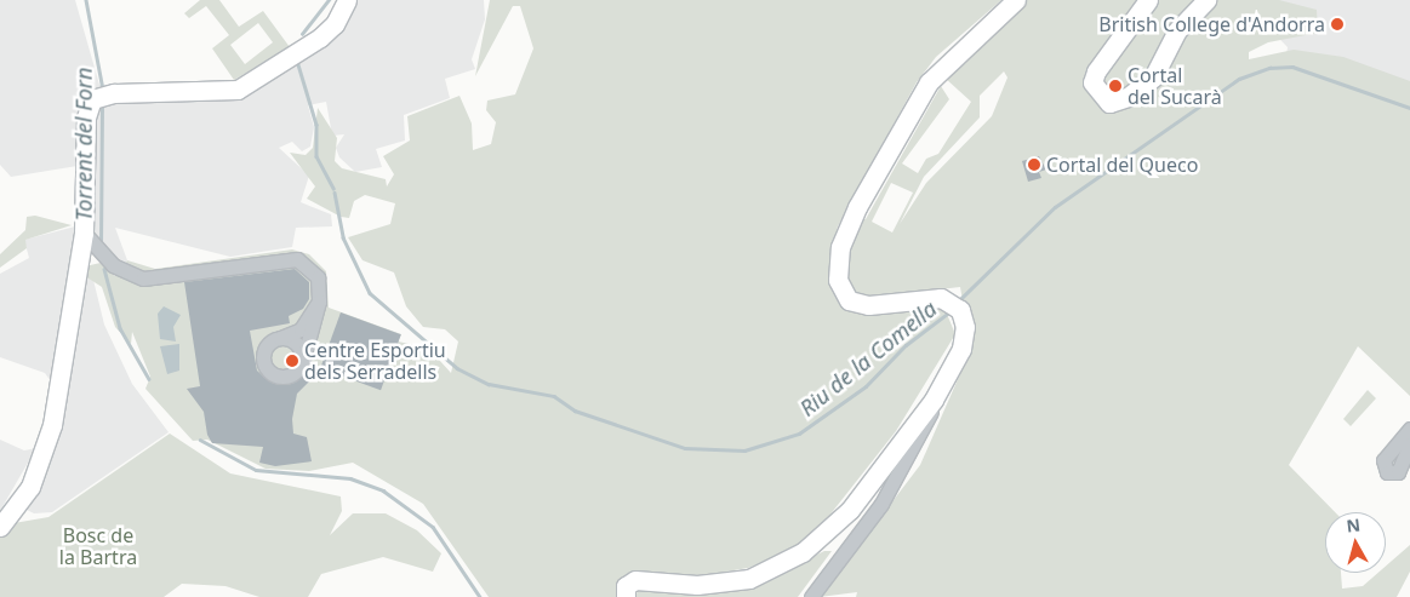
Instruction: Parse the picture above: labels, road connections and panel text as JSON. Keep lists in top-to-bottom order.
{
  "water": ["Torrent del Forn", "Riu de la Comella"],
  "parks": ["Bosc de la Bartra"],
  "places": [
    "British College d'Andorra",
    "Cortal del Sucarà",
    "Cortal del Queco",
    "Centre Esportiu dels Serradells"
  ],
  "north": "top"
}
